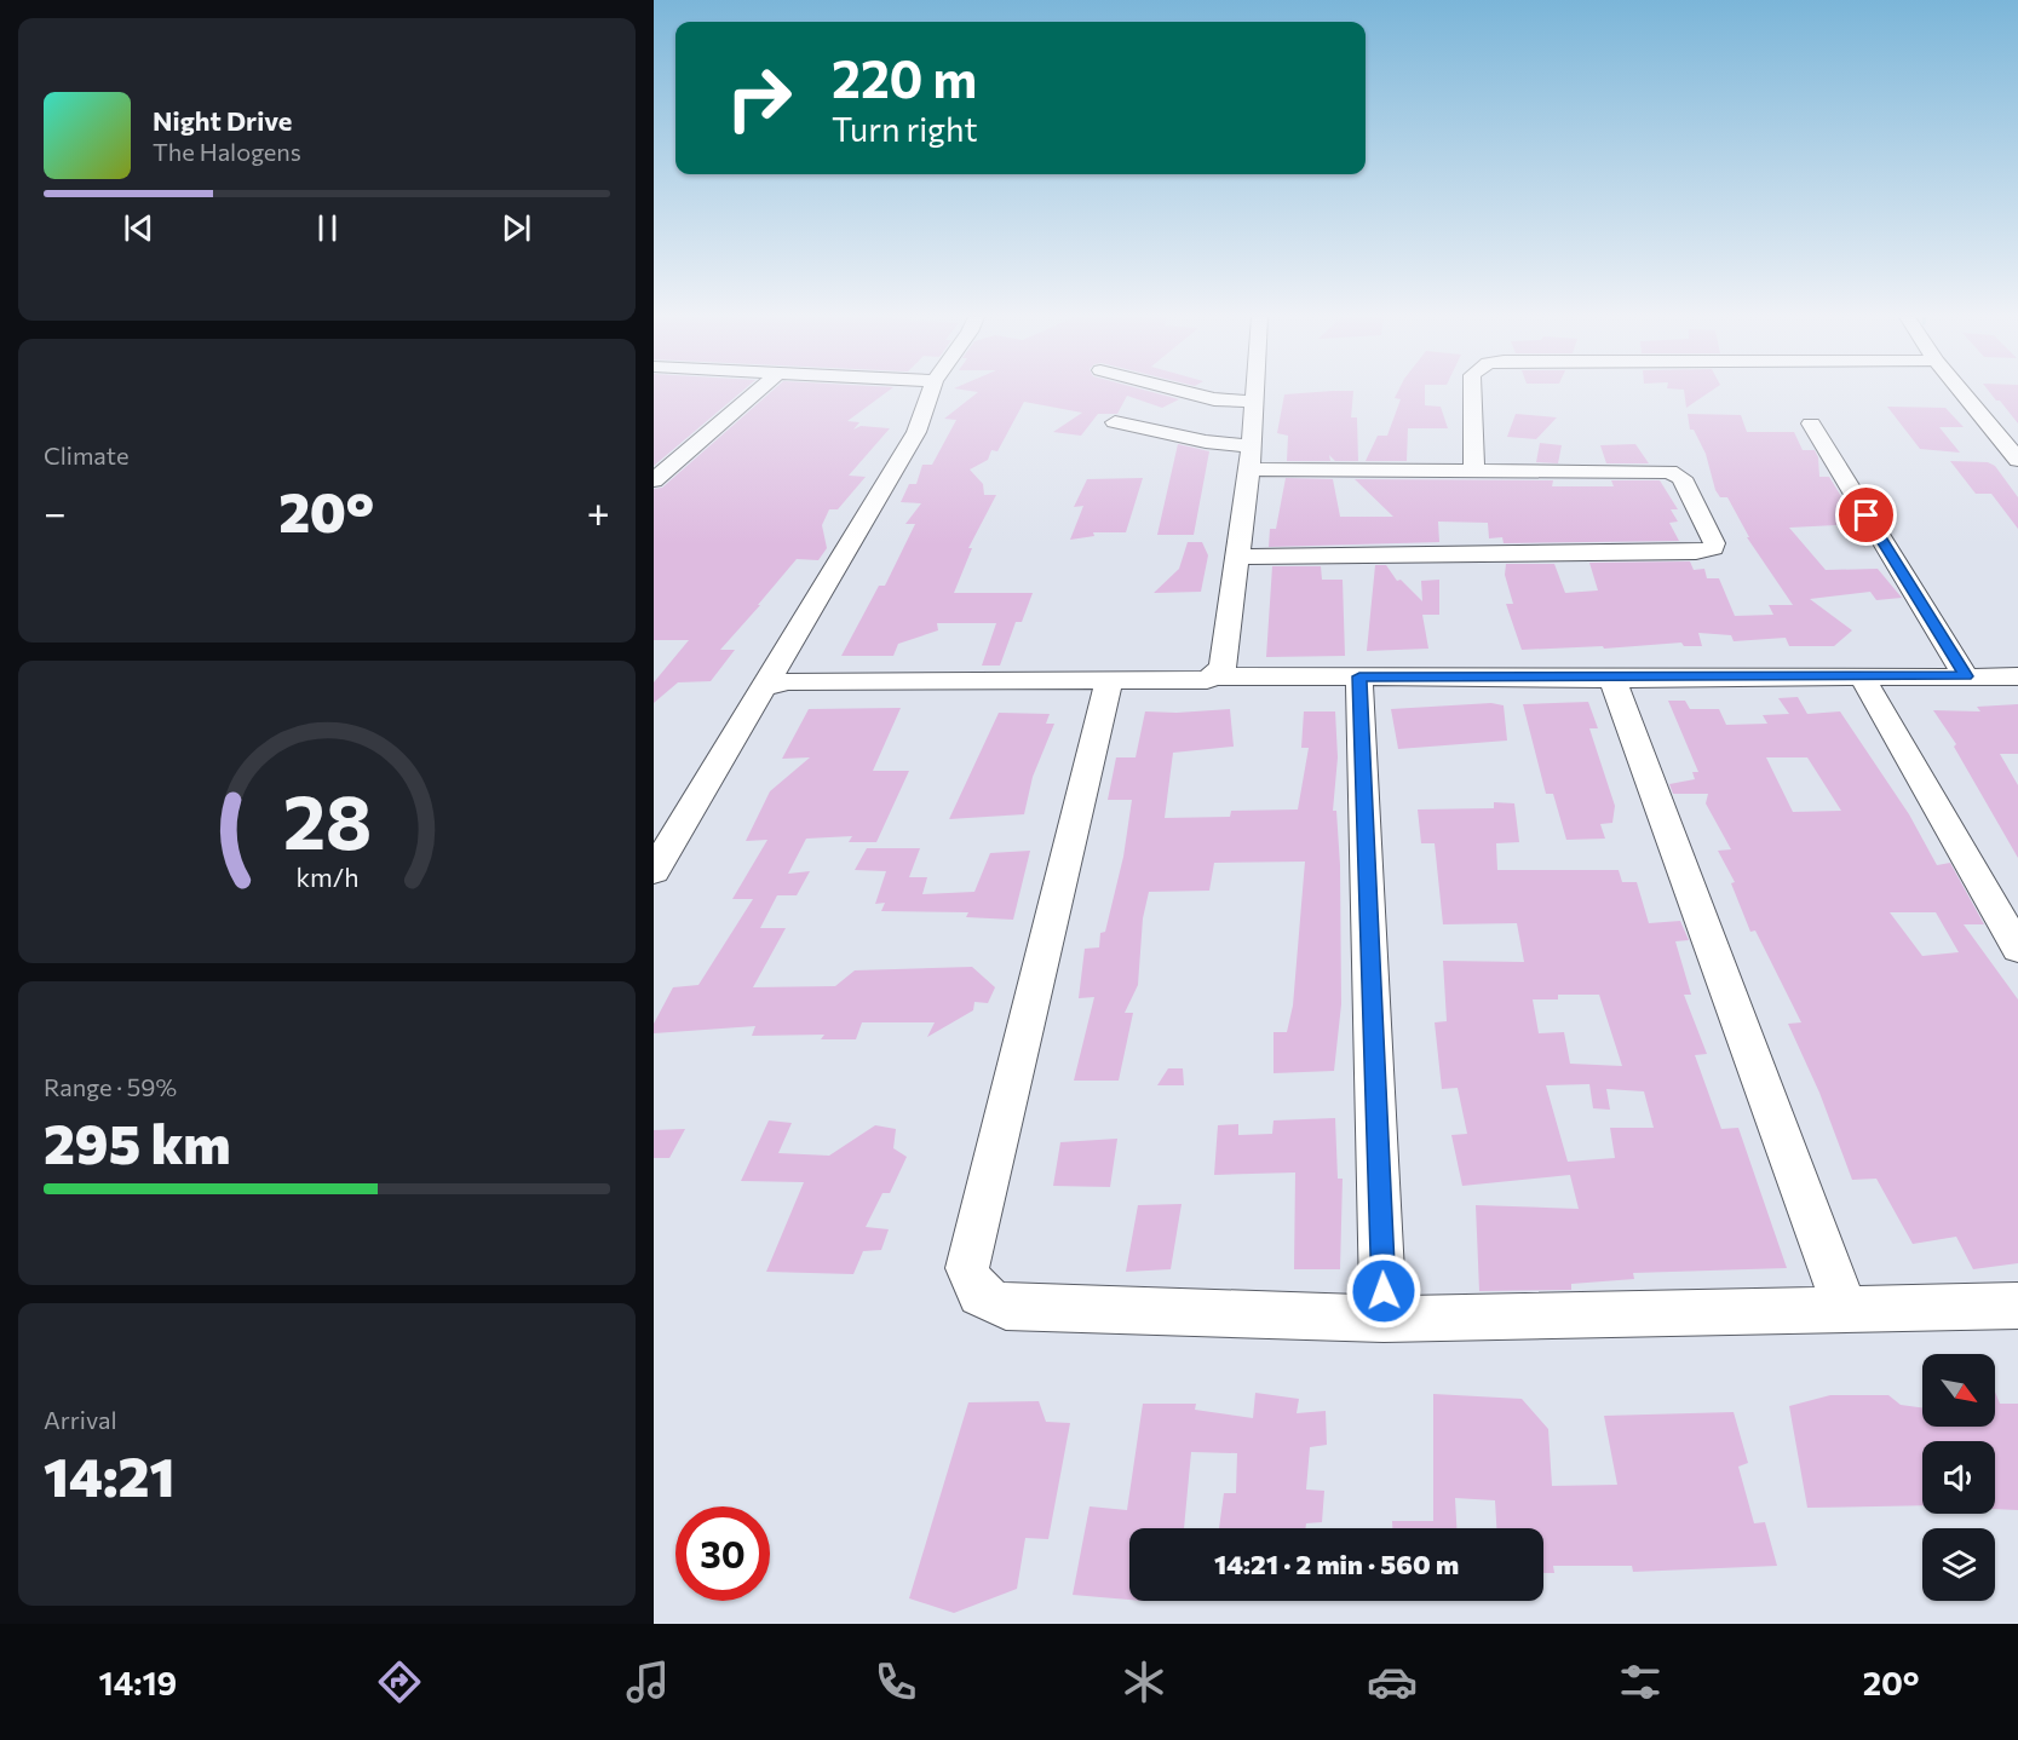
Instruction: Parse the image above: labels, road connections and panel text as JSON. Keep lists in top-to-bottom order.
{
  "north": "bottom right",
  "page": {
    "turn": ["220 m", "Turn right"],
    "song": ["Night Drive", "The Halogens"],
    "tile": [
      "Climate",
      ["Range · 59%", "295 km"],
      ["Arrival", "14:21"]
    ],
    "heat": ["−", "20°", "+"],
    "limit": "30",
    "trip": "14:21 · 2 min · 560 m",
    "tabs": ["14:19", "20°"],
    "gauge": ["28", "km/h"]
  }
}
